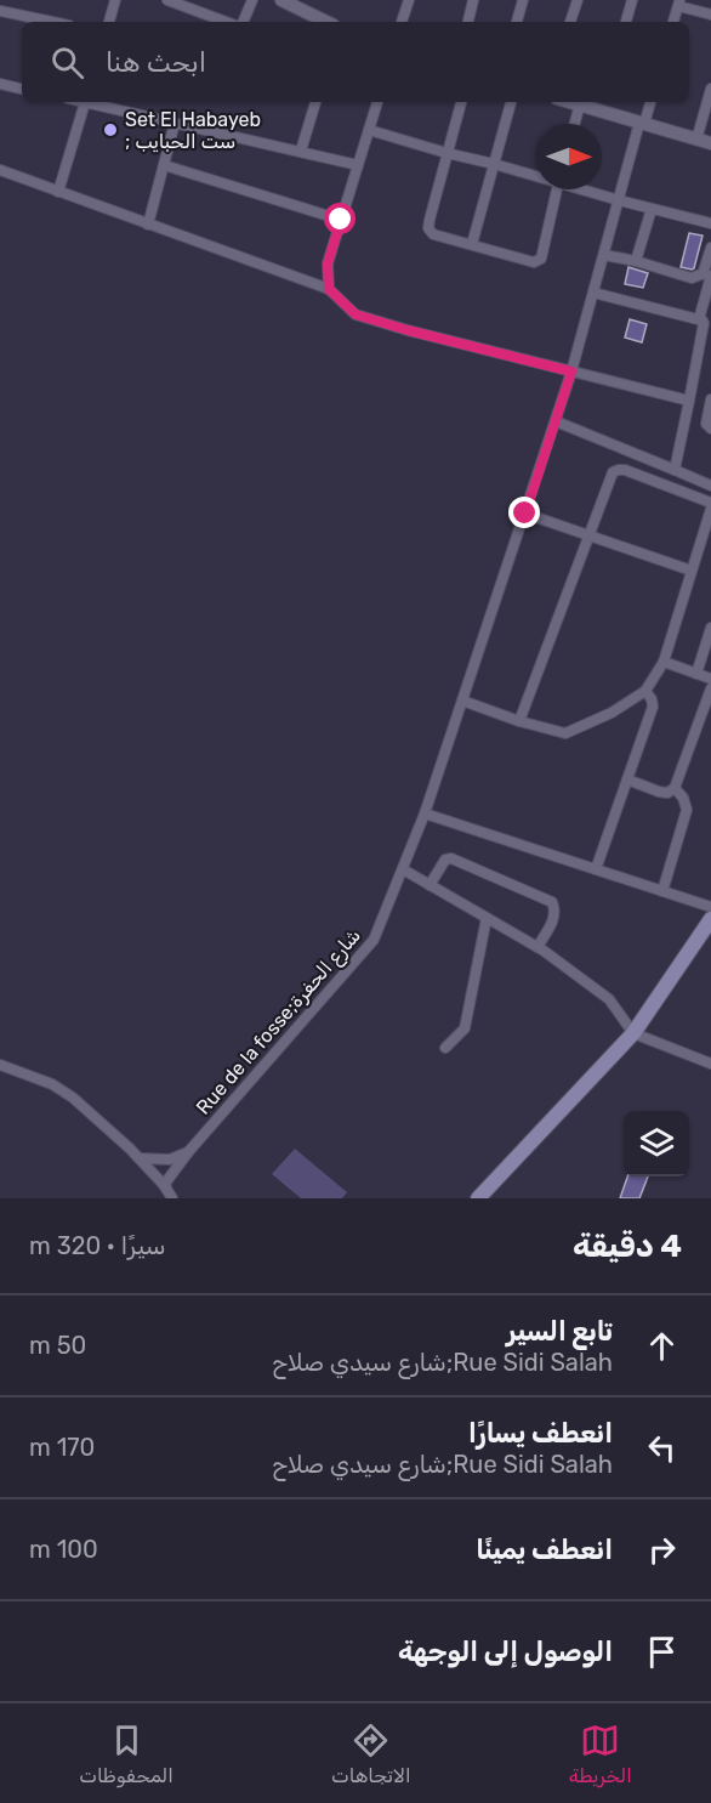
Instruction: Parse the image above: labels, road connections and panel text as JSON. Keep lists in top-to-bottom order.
{
  "streets": {
    "street": ["Rue de la fosse;شارع الحفرة"]
  },
  "places": ["Set El Habayeb ; ست الحبايب"],
  "north": "right",
  "page": {
    "search": "ابحث هنا",
    "heading": ["4 دقيقة", "سيرًا · 320 m"],
    "list": [
      ["تابع السير", "Rue Sidi Salah;شارع سيدي صلاح", "50 m"],
      ["انعطف يسارًا", "Rue Sidi Salah;شارع سيدي صلاح", "170 m"],
      ["انعطف يمينًا", "100 m"],
      "الوصول إلى الوجهة"
    ],
    "nav": ["الخريطة", "الاتجاهات", "المحفوظات"]
  }
}
